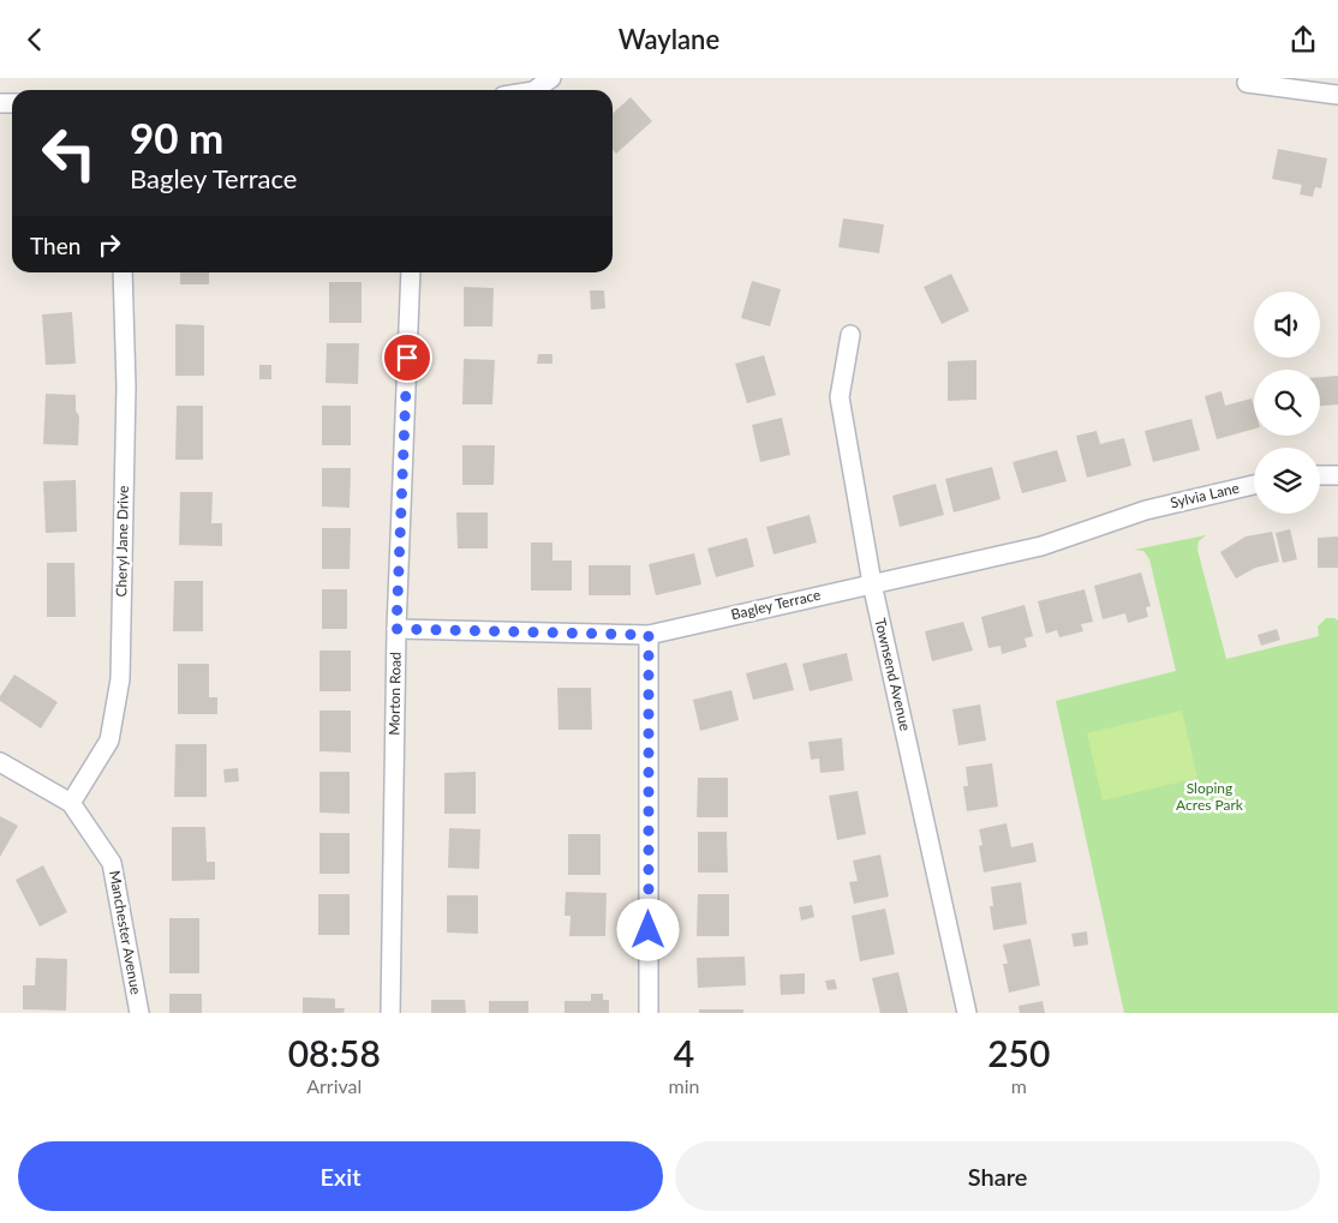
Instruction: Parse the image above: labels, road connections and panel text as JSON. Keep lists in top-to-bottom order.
{
  "streets": {
    "street": [
      "Sylvia Lane",
      "Cheryl Jane Drive",
      "Bagley Terrace",
      "Townsend Avenue",
      "Morton Road",
      "Manchester Avenue"
    ]
  },
  "crossings": [
    ["Sylvia Lane", "Bagley Terrace"],
    ["Cheryl Jane Drive", "Manchester Avenue"],
    ["Bagley Terrace", "Townsend Avenue"],
    ["Bagley Terrace", "Morton Road"]
  ],
  "parks": ["Sloping Acres Park"],
  "page": {
    "header": "Waylane",
    "turn": ["90 m", "Bagley Terrace"],
    "then": "Then",
    "eta": [
      "08:58",
      "Arrival",
      "4",
      "min",
      "250",
      "m"
    ],
    "buttons": ["Exit", "Share"]
  }
}
